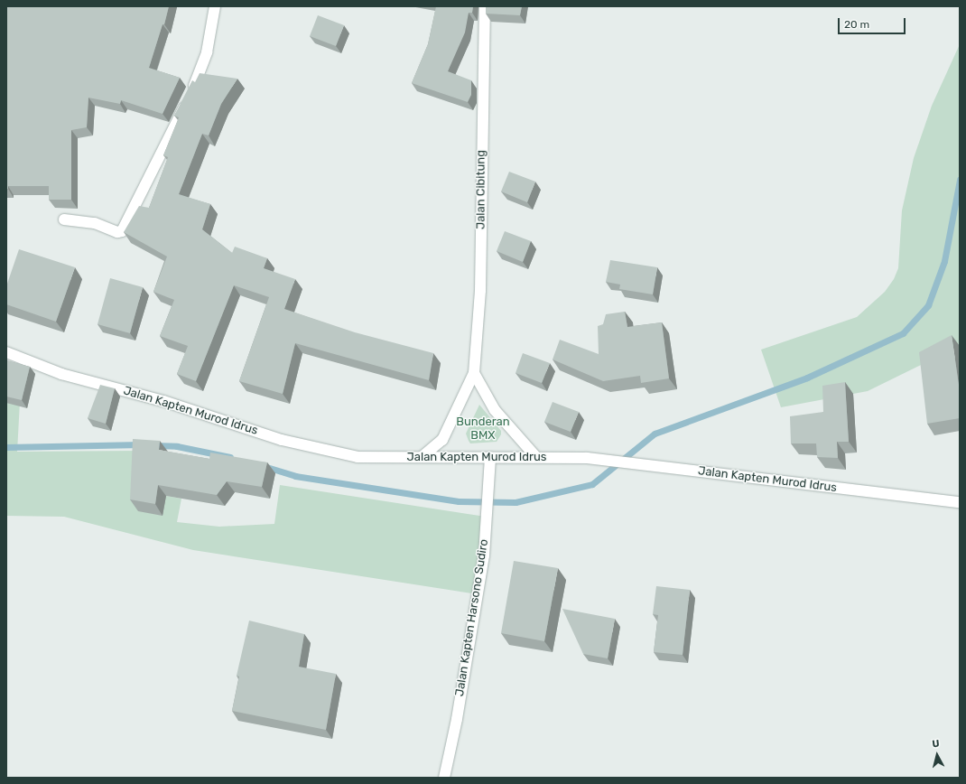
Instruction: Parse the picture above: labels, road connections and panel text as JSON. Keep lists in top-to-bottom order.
{
  "streets": {
    "street": ["Jalan Cibitung", "Jalan Kapten Murod Idrus", "Jalan Kapten Harsono Sudiro"]
  },
  "crossings": [
    ["Jalan Cibitung", "Jalan Kapten Murod Idrus"],
    ["Jalan Kapten Murod Idrus", "Jalan Kapten Harsono Sudiro"]
  ],
  "parks": ["Bunderan BMX"],
  "scale_bar": "20 m",
  "north": "top"
}
